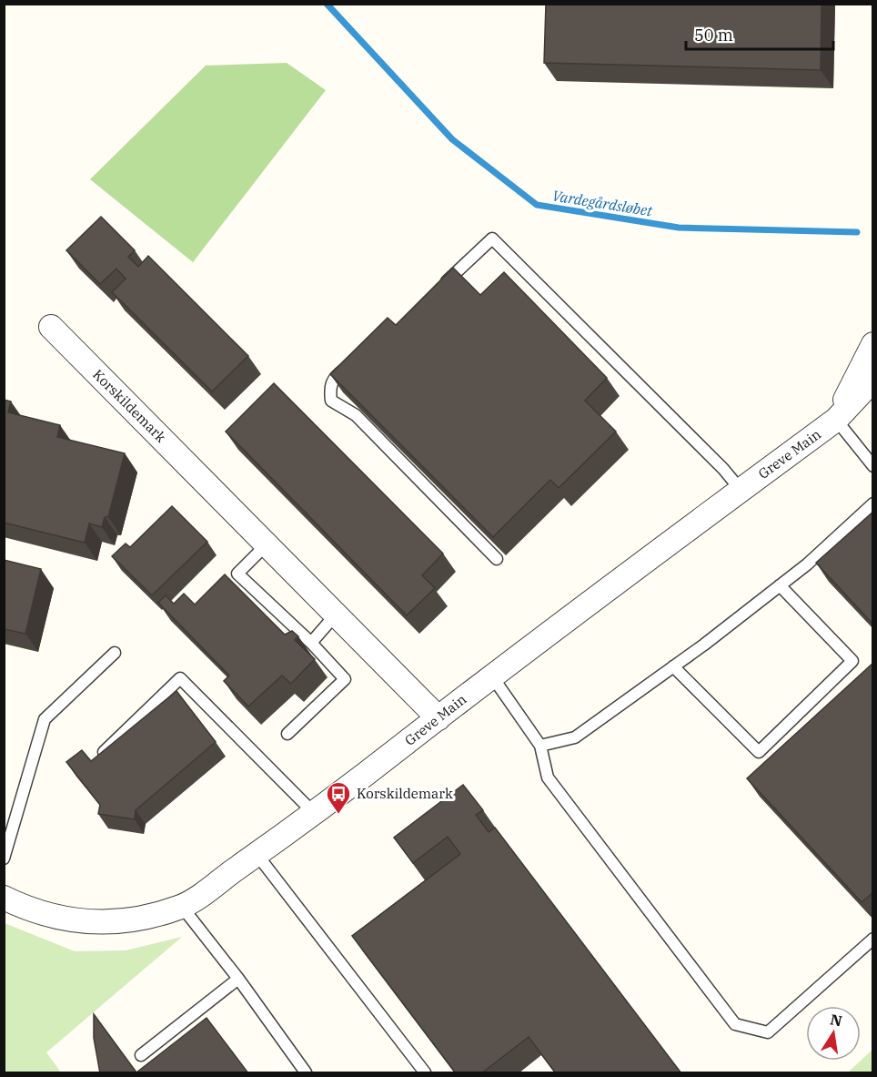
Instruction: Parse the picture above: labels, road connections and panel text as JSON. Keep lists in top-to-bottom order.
{
  "streets": {
    "street": ["Korskildemark", "Greve Main"]
  },
  "crossings": [
    ["Korskildemark", "Greve Main"]
  ],
  "water": ["Vardegårdsløbet"],
  "places": {
    "bus stop": ["Korskildemark"]
  },
  "scale_bar": "50 m",
  "north": "top"
}
